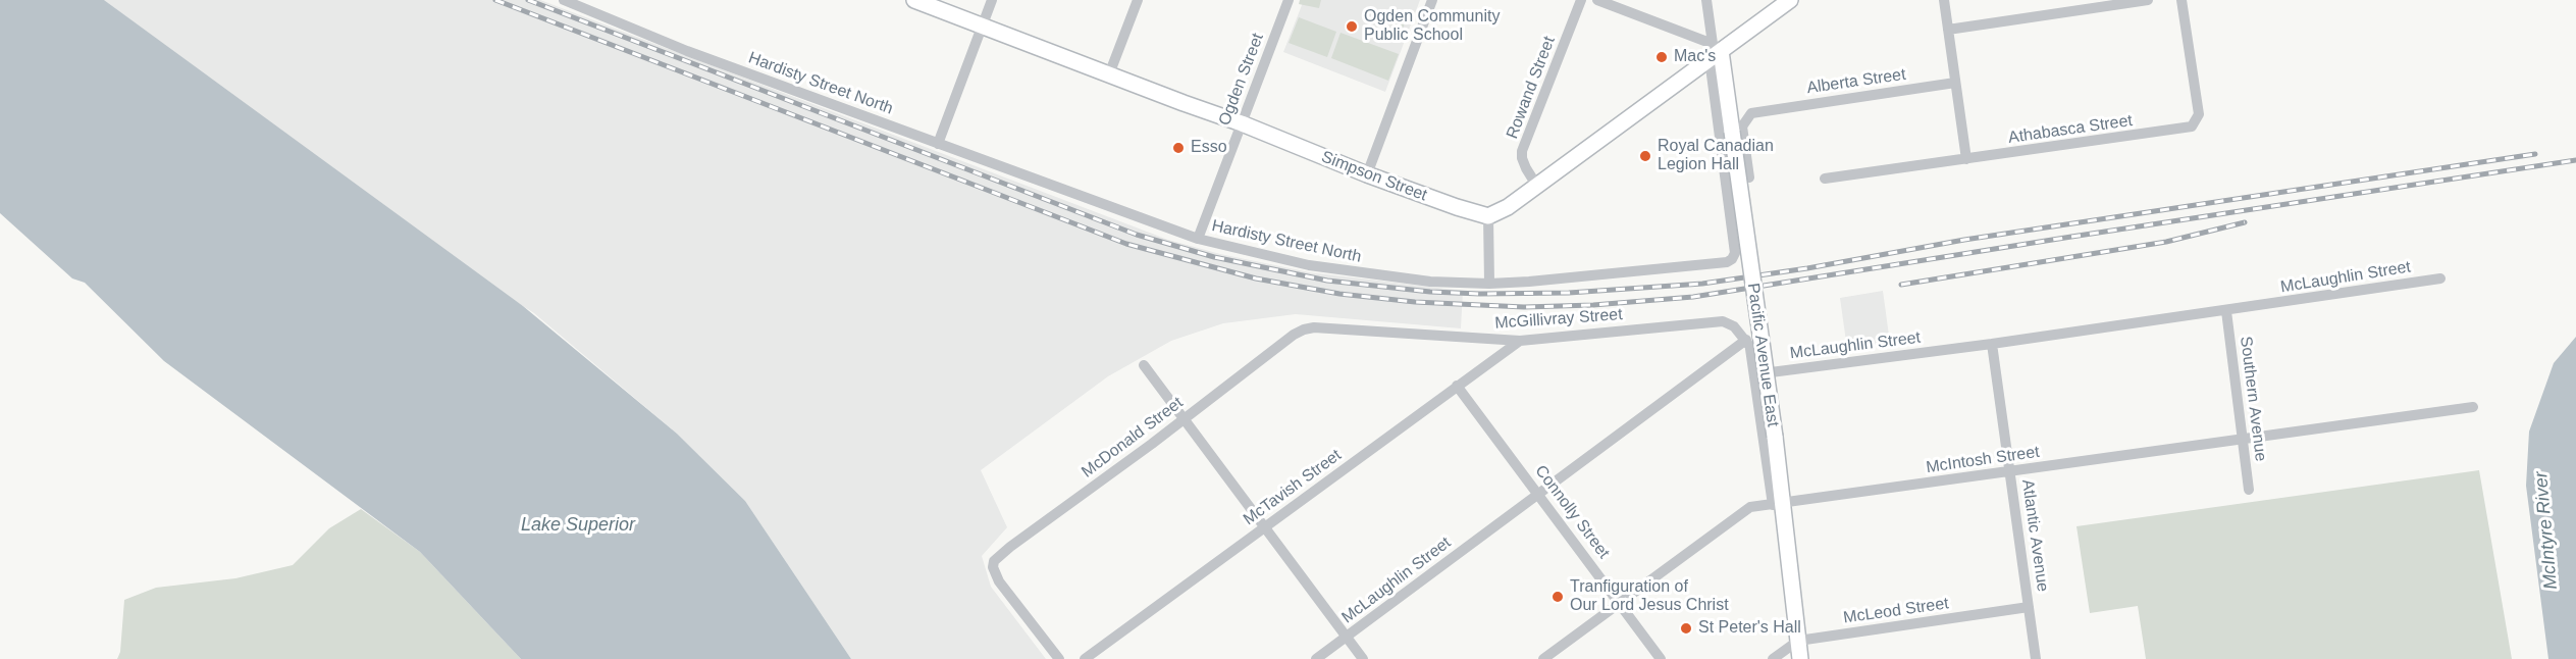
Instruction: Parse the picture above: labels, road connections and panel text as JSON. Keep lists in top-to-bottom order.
{
  "streets": {
    "main road": ["Simpson Street", "Pacific Avenue East"],
    "street": [
      "Ogden Street",
      "Alberta Street",
      "Hardisty Street North",
      "Rowand Street",
      "Athabasca Street",
      "McLaughlin Street",
      "McGillivray Street",
      "Southern Avenue",
      "McDonald Street",
      "McIntosh Street",
      "McTavish Street",
      "Connolly Street",
      "Atlantic Avenue",
      "McLeod Street"
    ]
  },
  "crossings": [
    ["Ogden Street", "Hardisty Street North"],
    ["Ogden Street", "Simpson Street"],
    ["Hardisty Street North", "Pacific Avenue East"],
    ["McLaughlin Street", "McGillivray Street"],
    ["McLaughlin Street", "Southern Avenue"],
    ["McLaughlin Street", "Connolly Street"],
    ["McLaughlin Street", "Atlantic Avenue"],
    ["McGillivray Street", "McDonald Street"],
    ["McGillivray Street", "McTavish Street"],
    ["Pacific Avenue East", "McIntosh Street"],
    ["Pacific Avenue East", "McLeod Street"],
    ["Southern Avenue", "McIntosh Street"],
    ["McIntosh Street", "Connolly Street"],
    ["McIntosh Street", "Atlantic Avenue"],
    ["McTavish Street", "Connolly Street"],
    ["Atlantic Avenue", "McLeod Street"]
  ],
  "water": ["Lake Superior", "McIntyre River"],
  "places": [
    "Ogden Community Public School",
    "Mac's",
    "Esso",
    "Royal Canadian Legion Hall",
    "Tranfiguration of Our Lord Jesus Christ",
    "St Peter's Hall"
  ]
}
